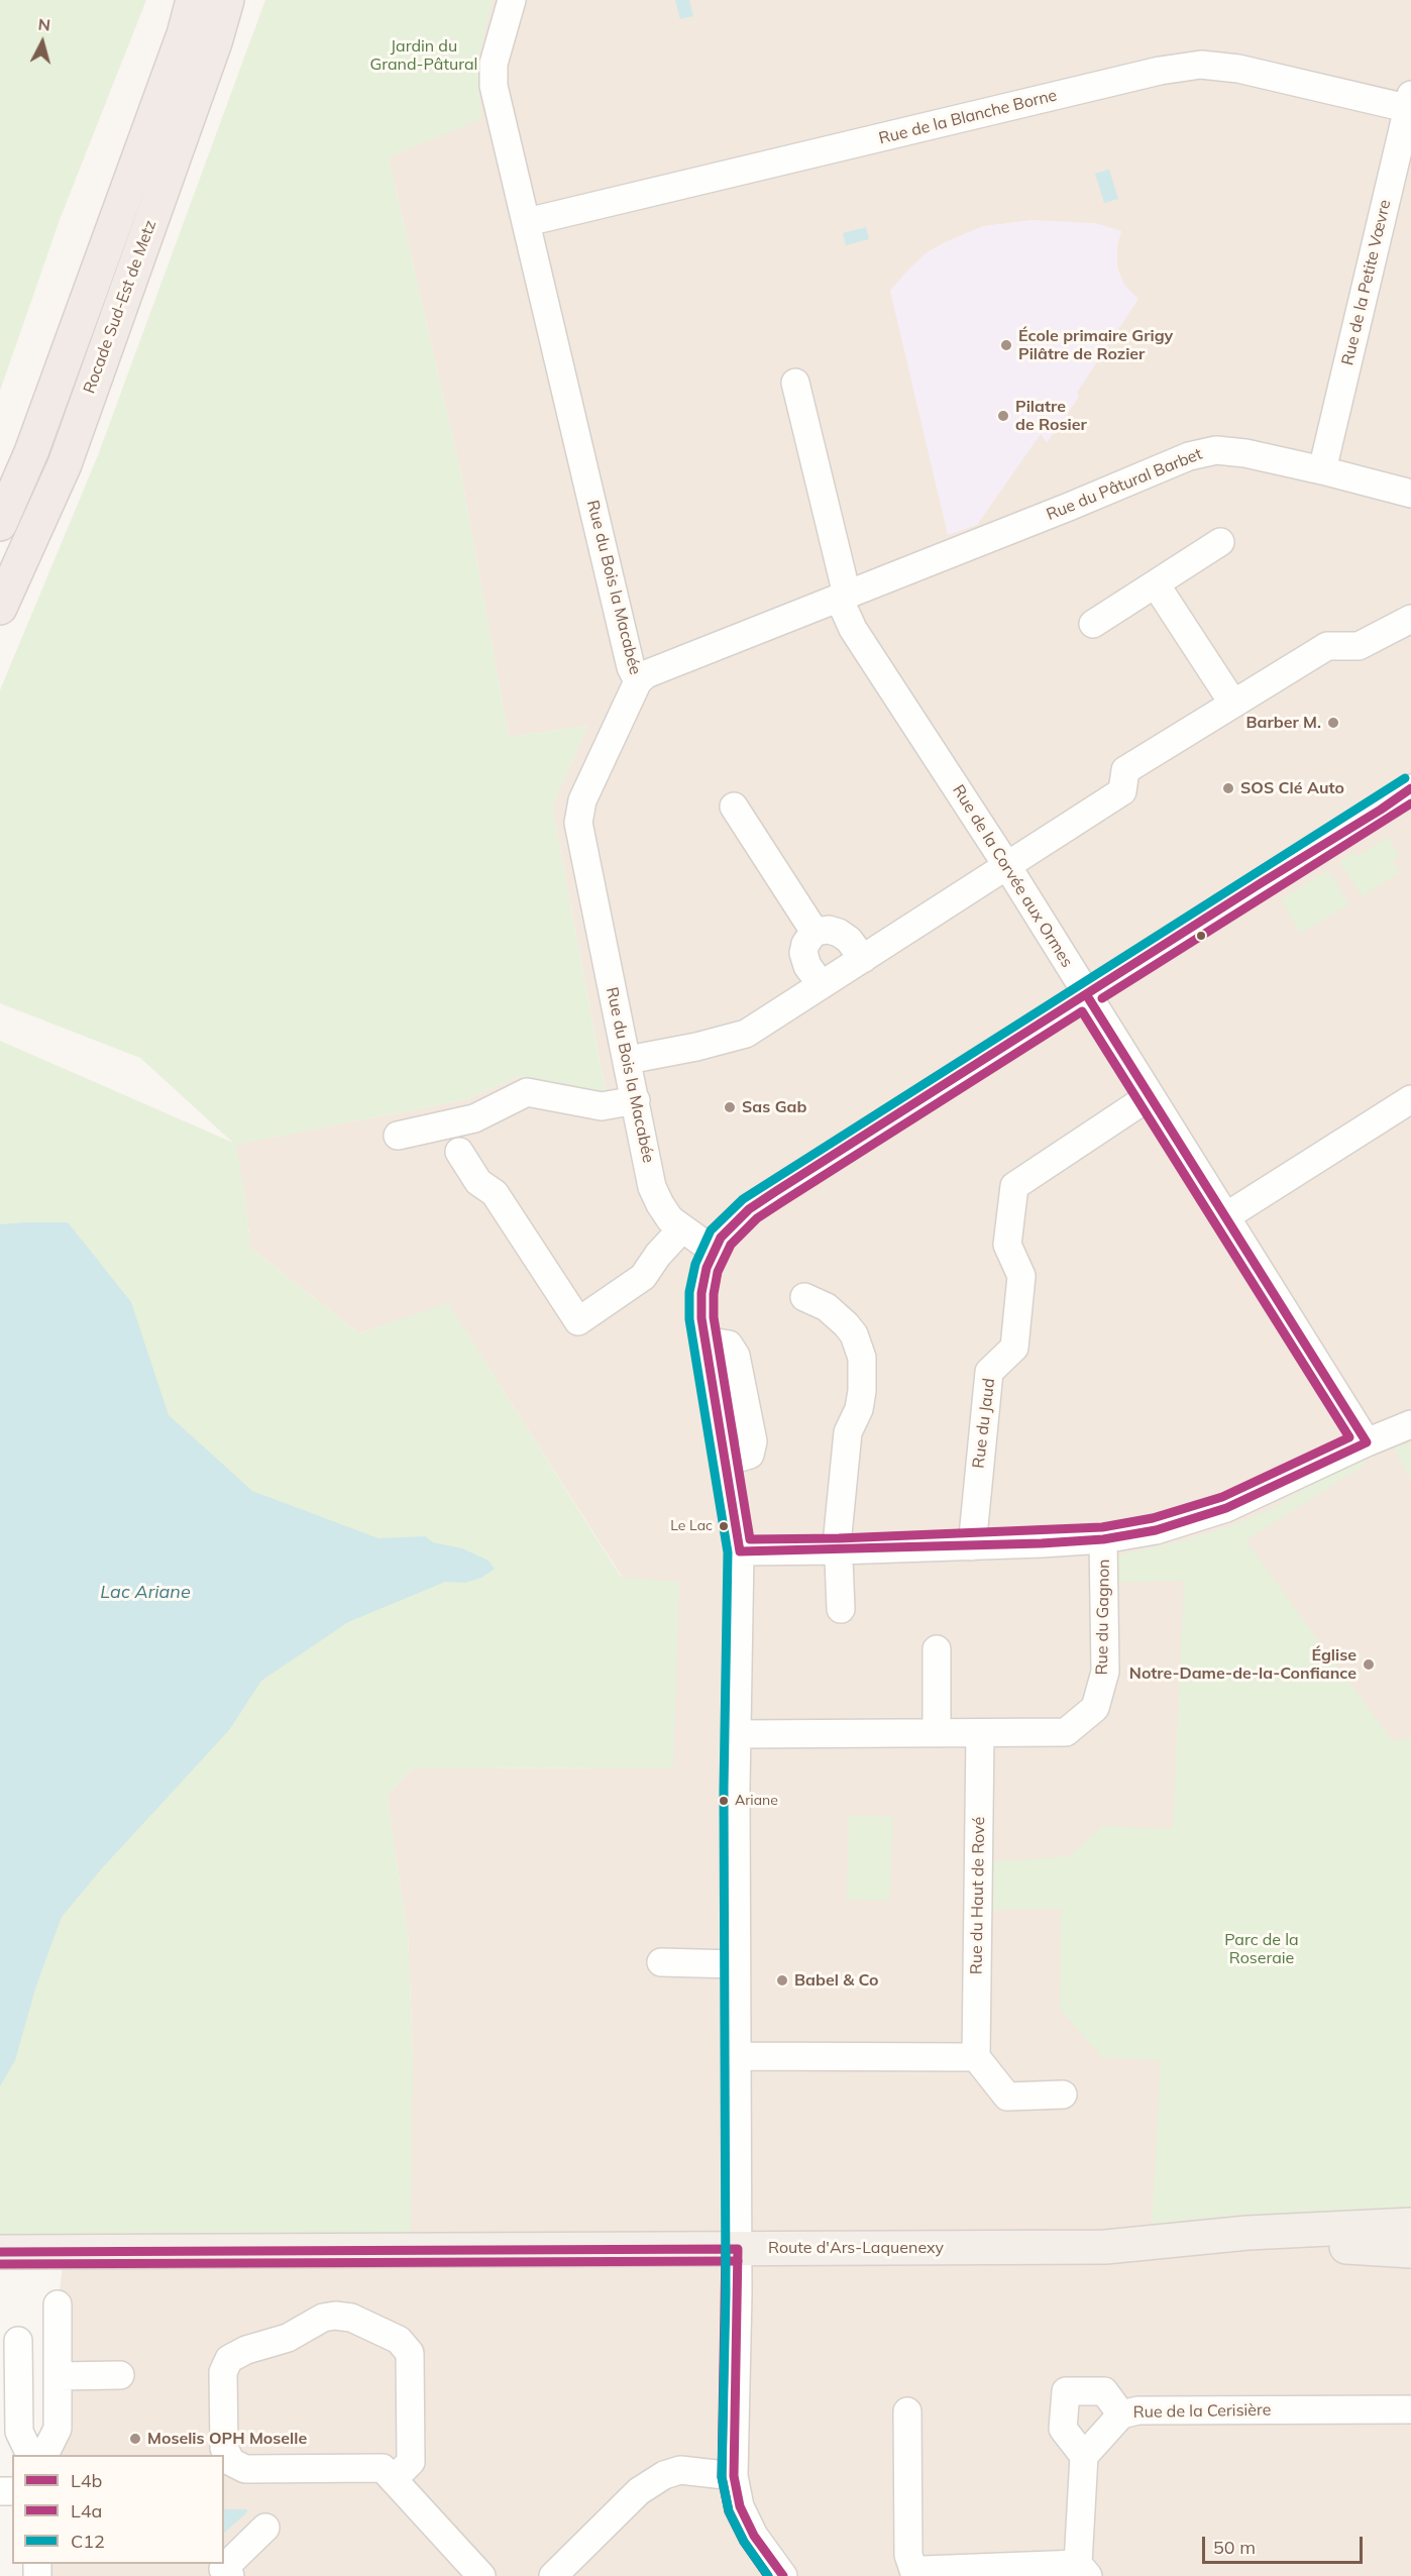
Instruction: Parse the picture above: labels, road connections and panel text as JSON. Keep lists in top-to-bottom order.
{
  "streets": {
    "highway": ["Rocade Sud-Est de Metz"],
    "main road": ["Route d'Ars-Laquenexy"],
    "street": [
      "Rue de la Blanche Borne",
      "Rue de la Petite Vœvre",
      "Rue du Pâtural Barbet",
      "Rue du Bois la Macabée",
      "Rue de la Corvée aux Ormes",
      "Rue du Jaud",
      "Rue du Gagnon",
      "Rue du Haut de Rové",
      "Rue de la Cerisière"
    ]
  },
  "crossings": [
    ["Rue de la Blanche Borne", "Rue de la Petite Vœvre"],
    ["Rue de la Blanche Borne", "Rue du Bois la Macabée"],
    ["Rue de la Petite Vœvre", "Rue du Pâtural Barbet"],
    ["Rue du Pâtural Barbet", "Rue du Bois la Macabée"],
    ["Rue du Pâtural Barbet", "Rue de la Corvée aux Ormes"],
    ["Rue de la Corvée aux Ormes", "Rue du Jaud"],
    ["Rue du Gagnon", "Rue du Haut de Rové"]
  ],
  "water": ["Lac Ariane"],
  "parks": ["Jardin du Grand-Pâtural", "Parc de la Roseraie"],
  "places": [
    "École primaire Grigy Pilâtre de Rozier",
    "Pilatre de Rosier",
    "Barber M.",
    "SOS Clé Auto",
    "Sas Gab",
    "Le Lac",
    "Église Notre-Dame-de-la-Confiance",
    "Ariane",
    "Babel & Co",
    "Moselis OPH Moselle"
  ],
  "lines": ["transit line C12", "transit line L4b", "transit line L4a"],
  "legend": ["L4b", "L4a", "C12"],
  "scale_bar": "50 m",
  "north": "top"
}
